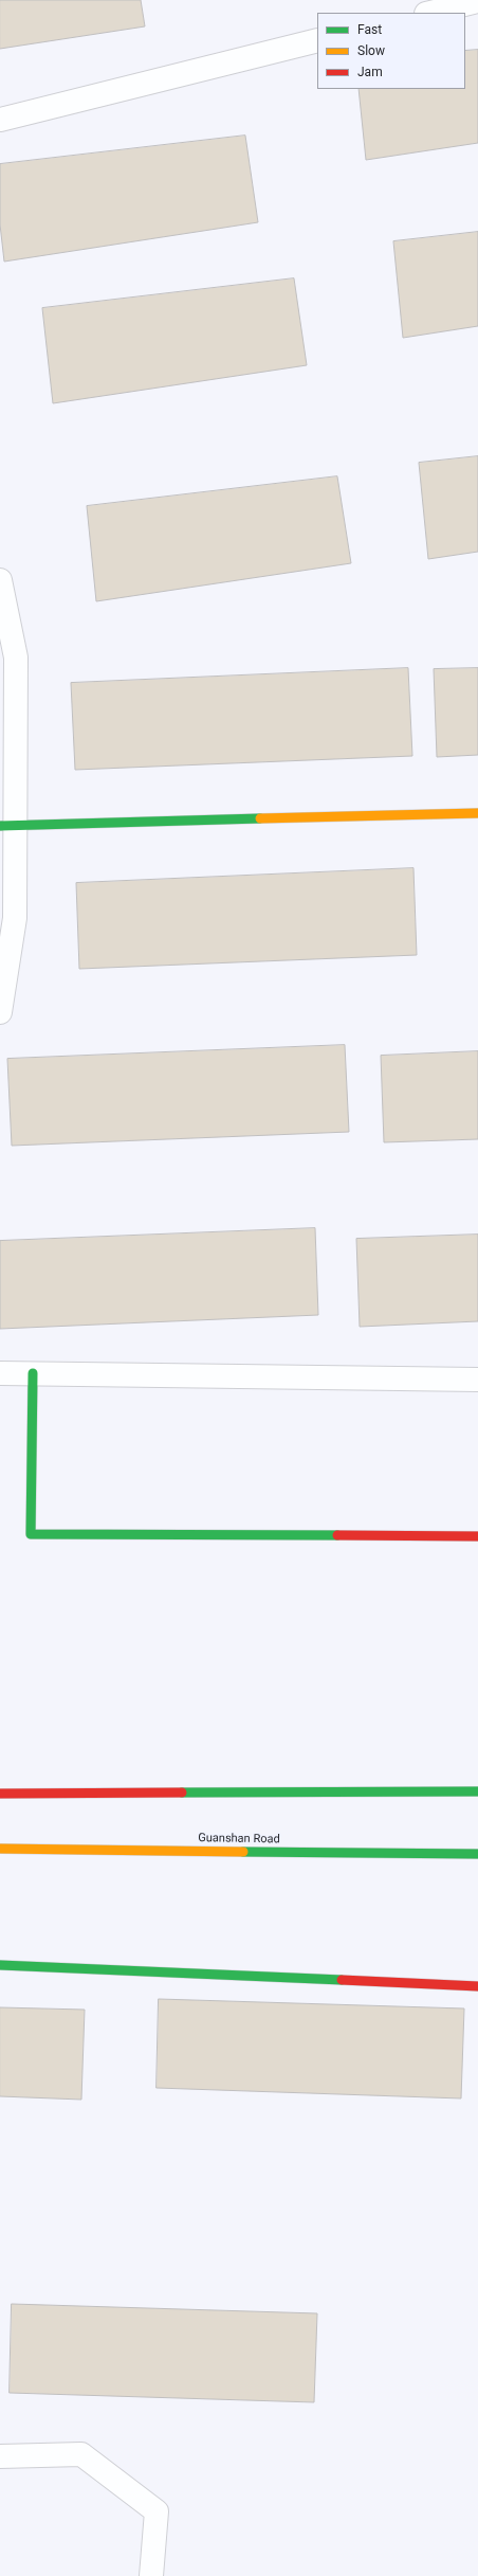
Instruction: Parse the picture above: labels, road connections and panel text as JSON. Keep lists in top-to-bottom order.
{
  "streets": {
    "street": ["Guanshan Road"]
  },
  "legend": ["Fast", "Slow", "Jam"]
}
